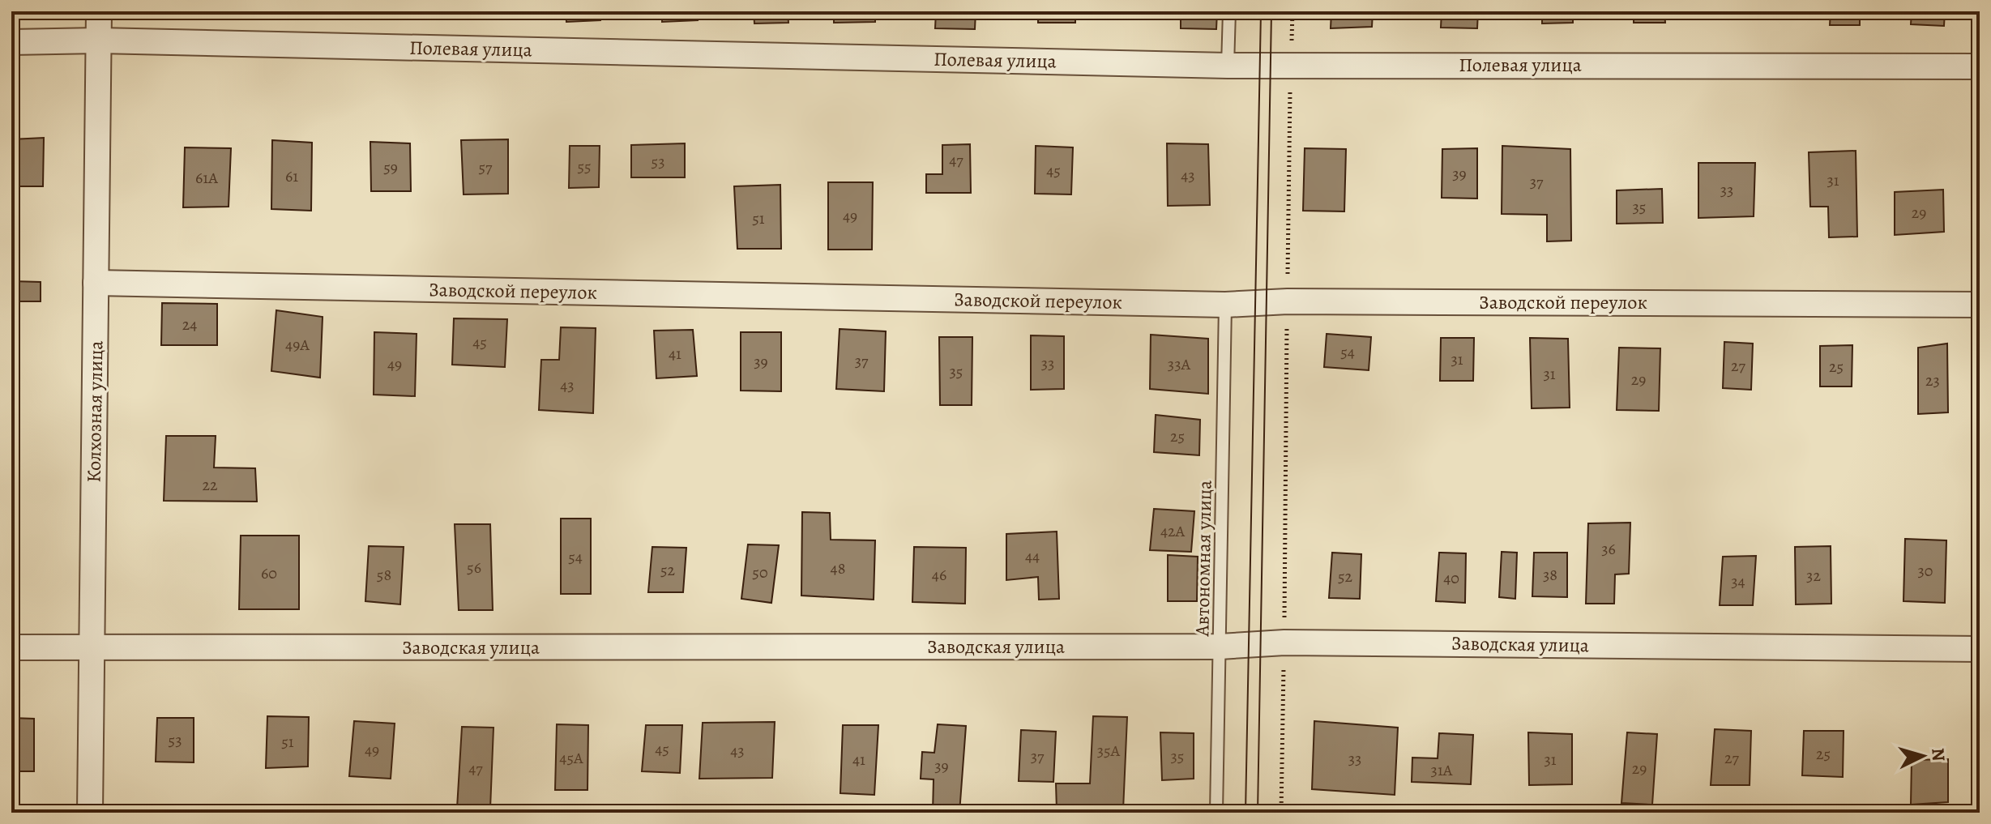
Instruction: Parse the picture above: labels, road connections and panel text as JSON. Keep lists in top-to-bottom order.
{
  "streets": {
    "street": [
      "Полевая улица",
      "Заводской переулок",
      "Колхозная улица",
      "Заводская улица"
    ],
    "lane": ["Автономная улица"]
  },
  "crossings": [
    ["Полевая улица", "Колхозная улица"],
    ["Заводской переулок", "Колхозная улица"],
    ["Заводской переулок", "Автономная улица"],
    ["Колхозная улица", "Заводская улица"],
    ["Автономная улица", "Заводская улица"]
  ],
  "house_numbers": [
    "47",
    "53",
    "55",
    "59",
    "57",
    "45",
    "39",
    "43",
    "61",
    "61А",
    "31",
    "37",
    "33",
    "35",
    "29",
    "49",
    "51",
    "24",
    "45",
    "49А",
    "54",
    "41",
    "31",
    "37",
    "39",
    "33",
    "49",
    "33А",
    "27",
    "25",
    "35",
    "31",
    "29",
    "23",
    "43",
    "25",
    "22",
    "42А",
    "36",
    "44",
    "54",
    "56",
    "48",
    "52",
    "30",
    "50",
    "60",
    "58",
    "46",
    "38",
    "32",
    "52",
    "40",
    "34",
    "53",
    "51",
    "45",
    "49",
    "43",
    "35А",
    "25",
    "37",
    "35",
    "45А",
    "27",
    "33",
    "41",
    "31",
    "39",
    "47",
    "29",
    "31А"
  ],
  "north": "right"
}
